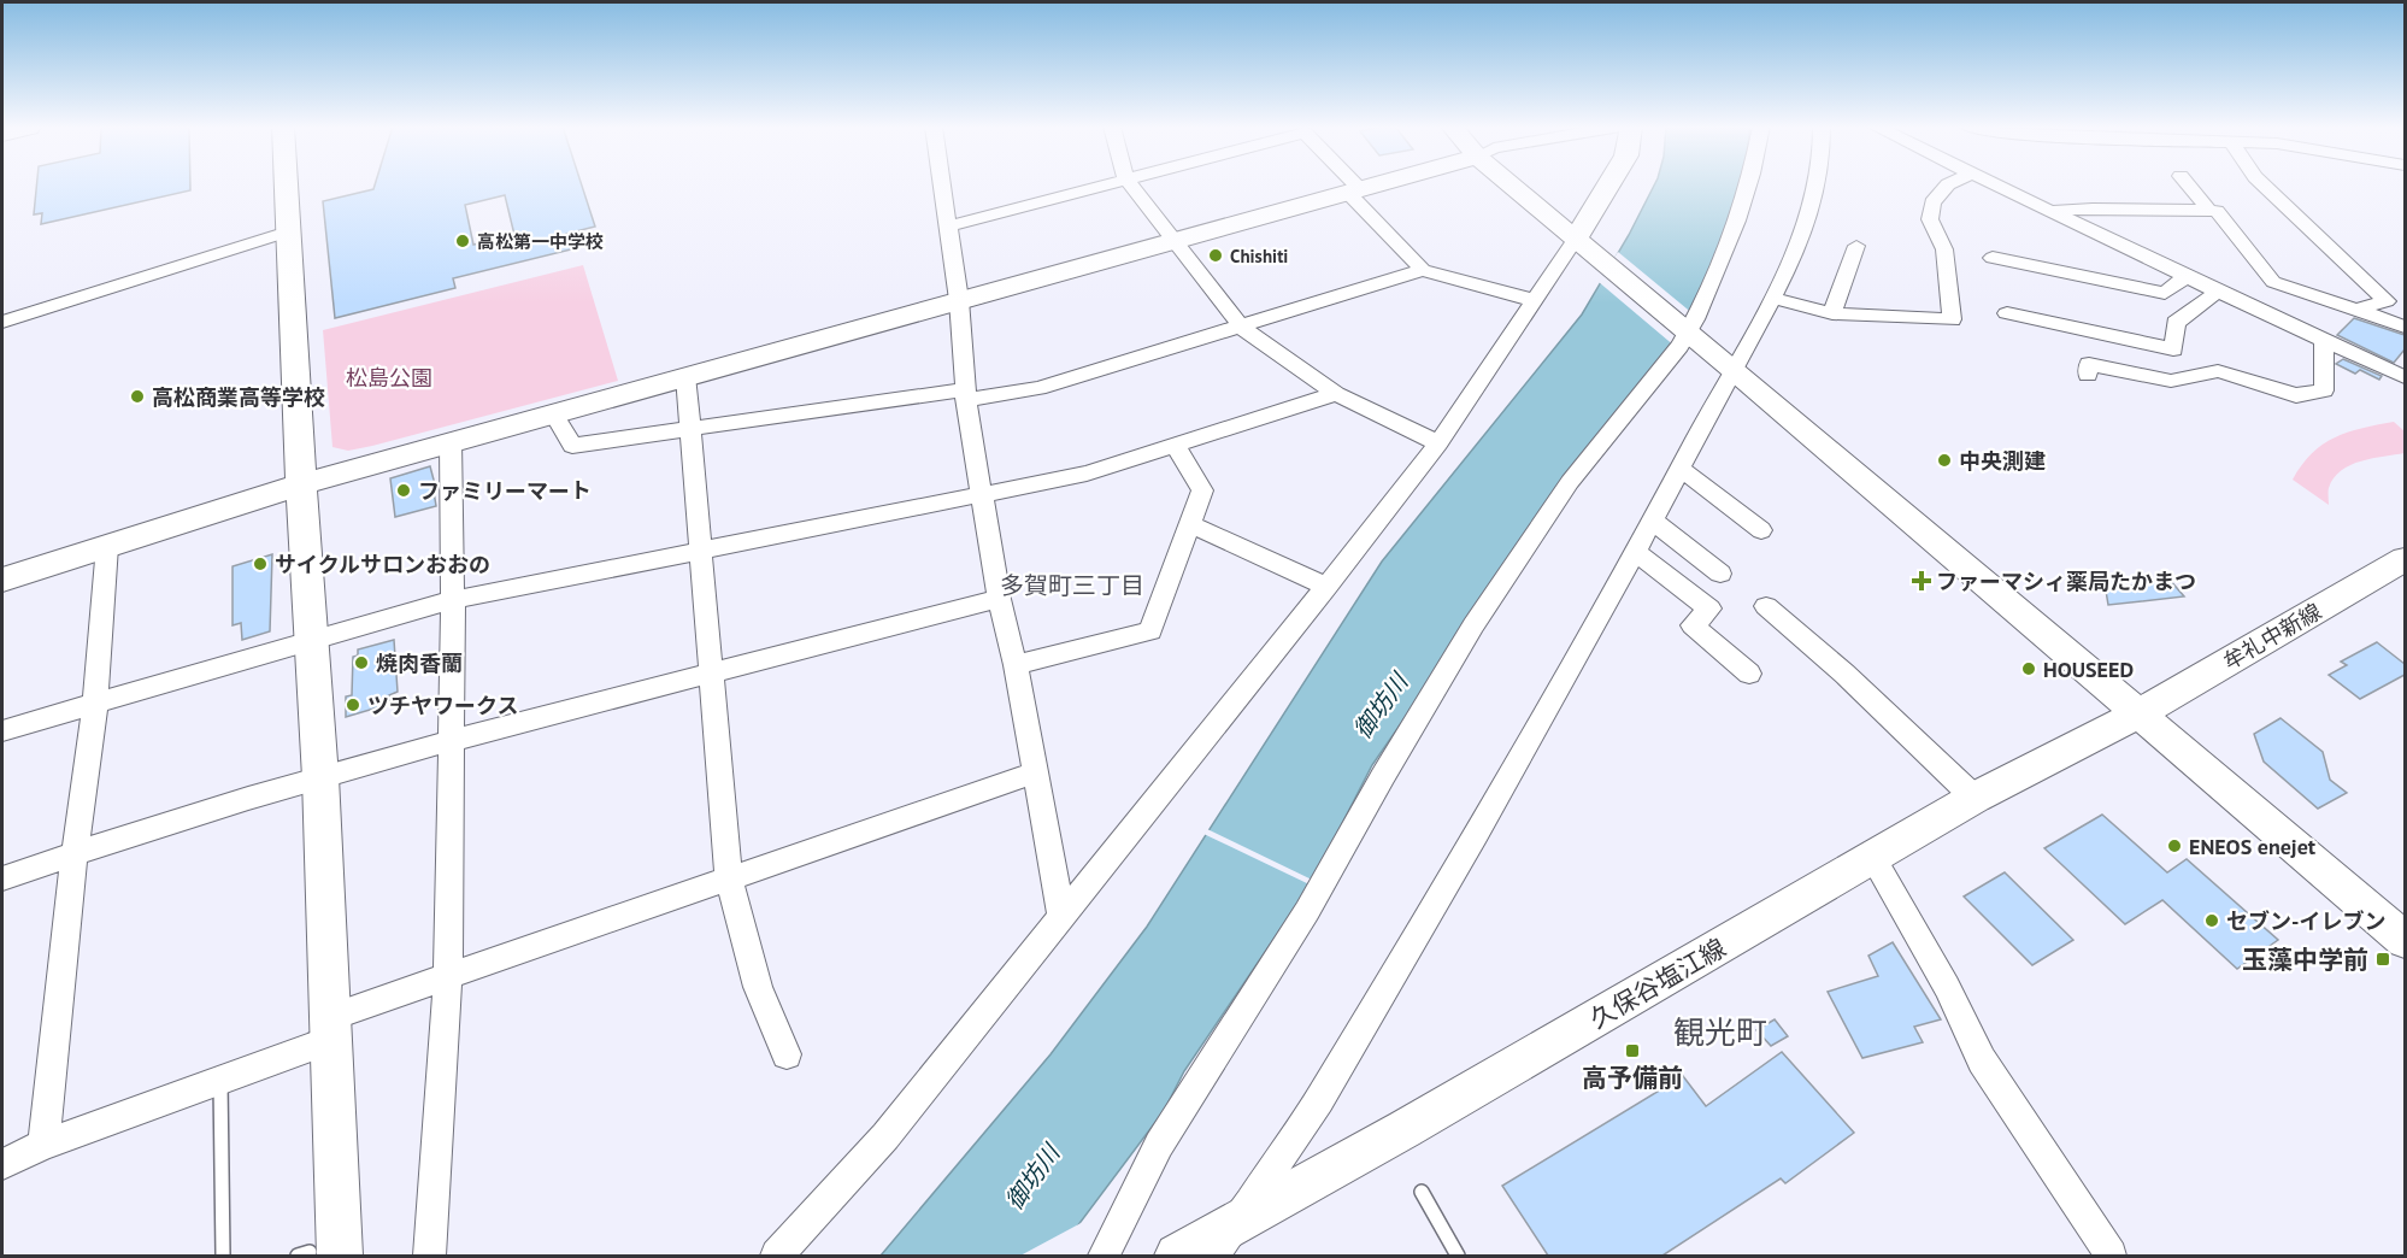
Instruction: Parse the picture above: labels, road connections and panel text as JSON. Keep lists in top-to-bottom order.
{
  "streets": {
    "street": ["牟礼中新線", "久保谷塩江線"]
  },
  "crossings": [
    ["牟礼中新線", "久保谷塩江線"]
  ],
  "districts": ["多賀町三丁目", "観光町"],
  "water": ["御坊川"],
  "parks": ["松島公園"],
  "places": {
    "other": [
      "高松第一中学校",
      "Chishiti",
      "高松商業高等学校",
      "中央測建",
      "ファミリーマート",
      "サイクルサロンおおの",
      "焼肉香蘭",
      "HOUSEED",
      "ツチヤワークス",
      "ENEOS enejet",
      "セブン-イレブン"
    ],
    "health": ["ファーマシィ薬局たかまつ"],
    "transit": ["玉藻中学前", "高予備前"]
  }
}
